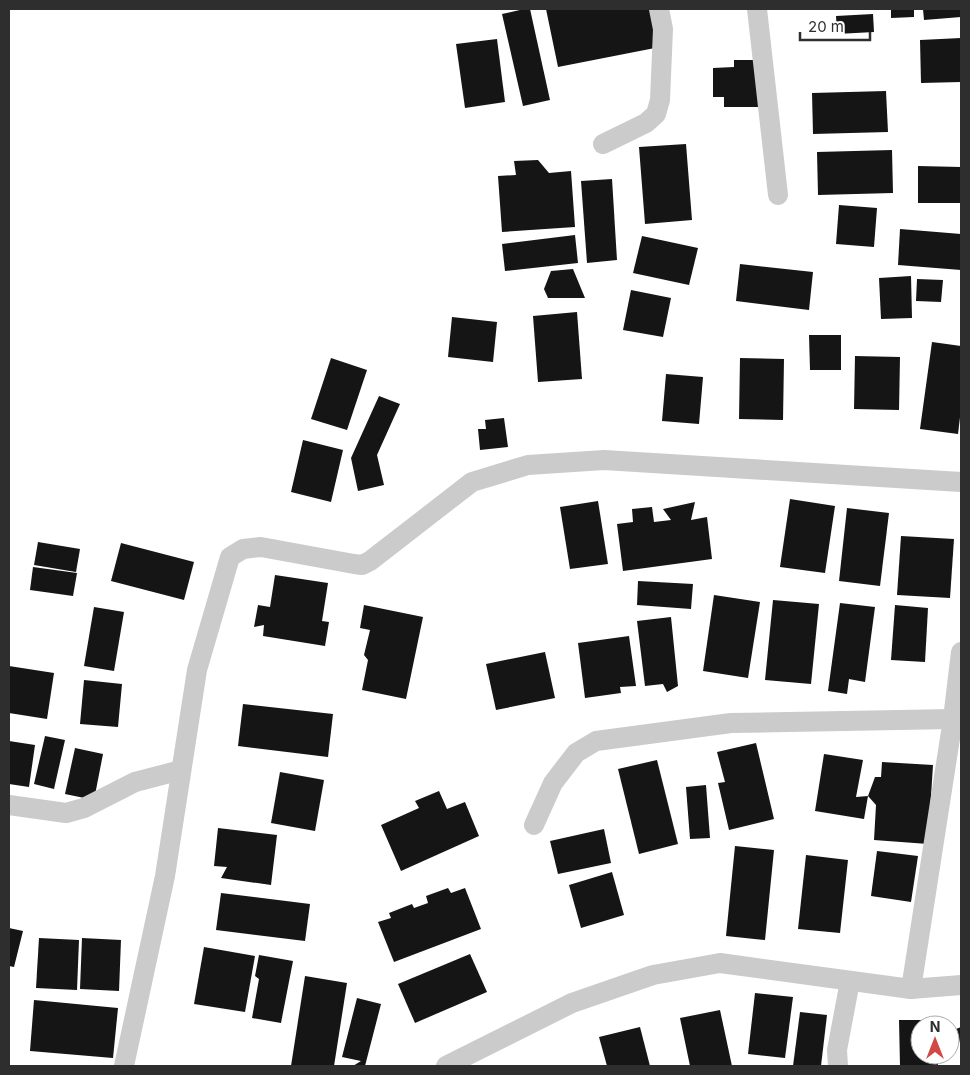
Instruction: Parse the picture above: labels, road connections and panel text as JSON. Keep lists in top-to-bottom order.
{
  "scale_bar": "20 m",
  "north": "top"
}
